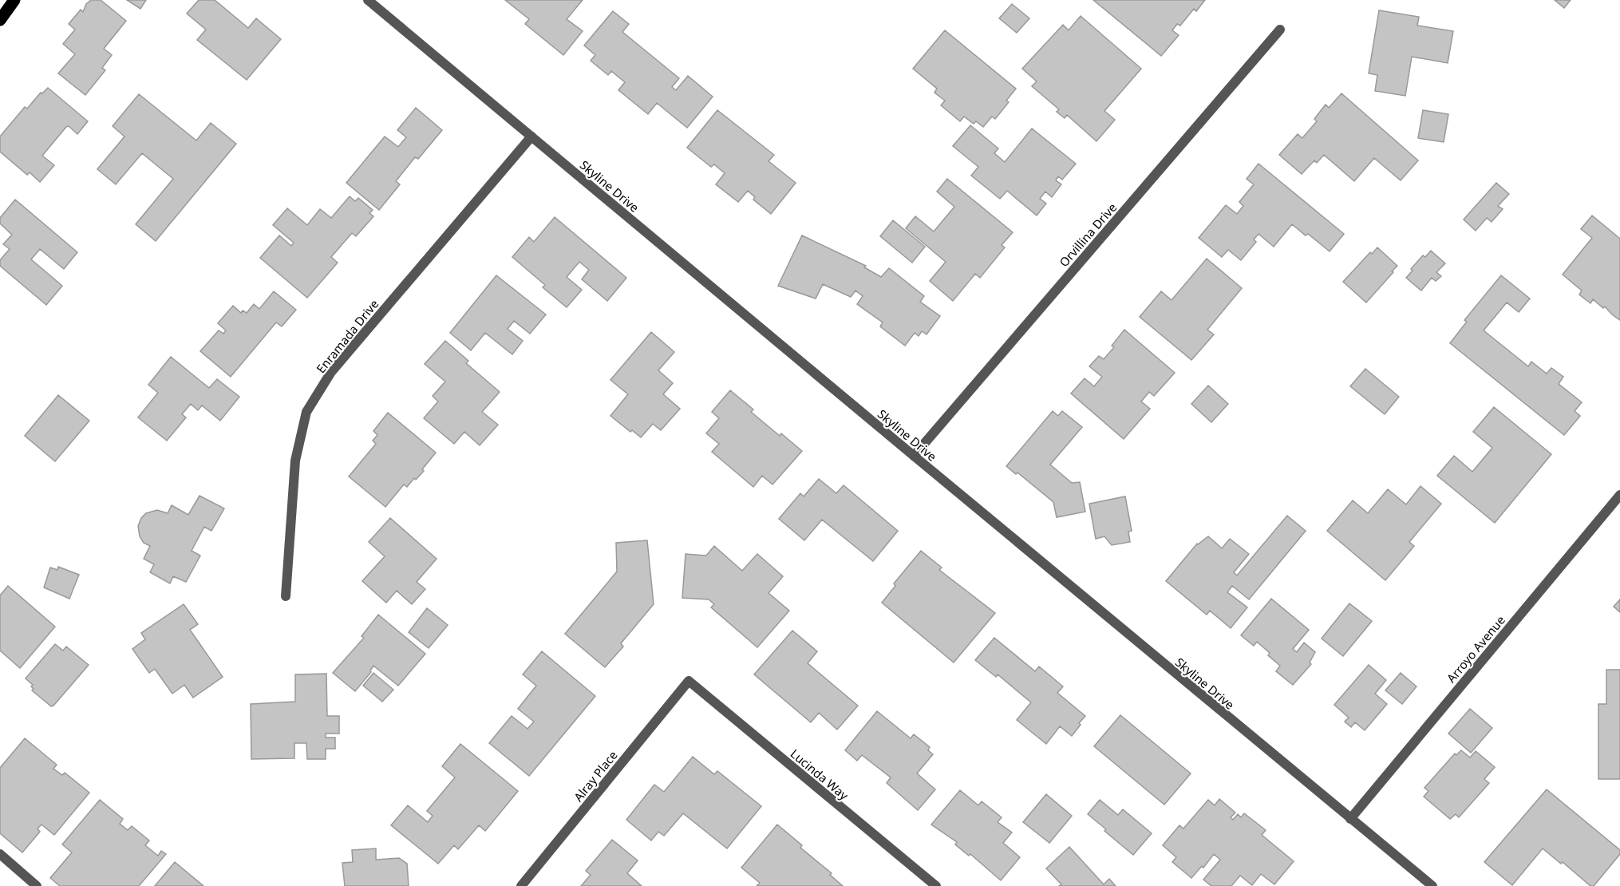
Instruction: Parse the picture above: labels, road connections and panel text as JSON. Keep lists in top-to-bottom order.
{
  "streets": {
    "street": [
      "Skyline Drive",
      "Orvillina Drive",
      "Enramada Drive",
      "Arroyo Avenue",
      "Lucinda Way",
      "Alray Place"
    ]
  },
  "crossings": [
    ["Skyline Drive", "Orvillina Drive"],
    ["Skyline Drive", "Enramada Drive"],
    ["Skyline Drive", "Arroyo Avenue"],
    ["Lucinda Way", "Alray Place"]
  ]
}
